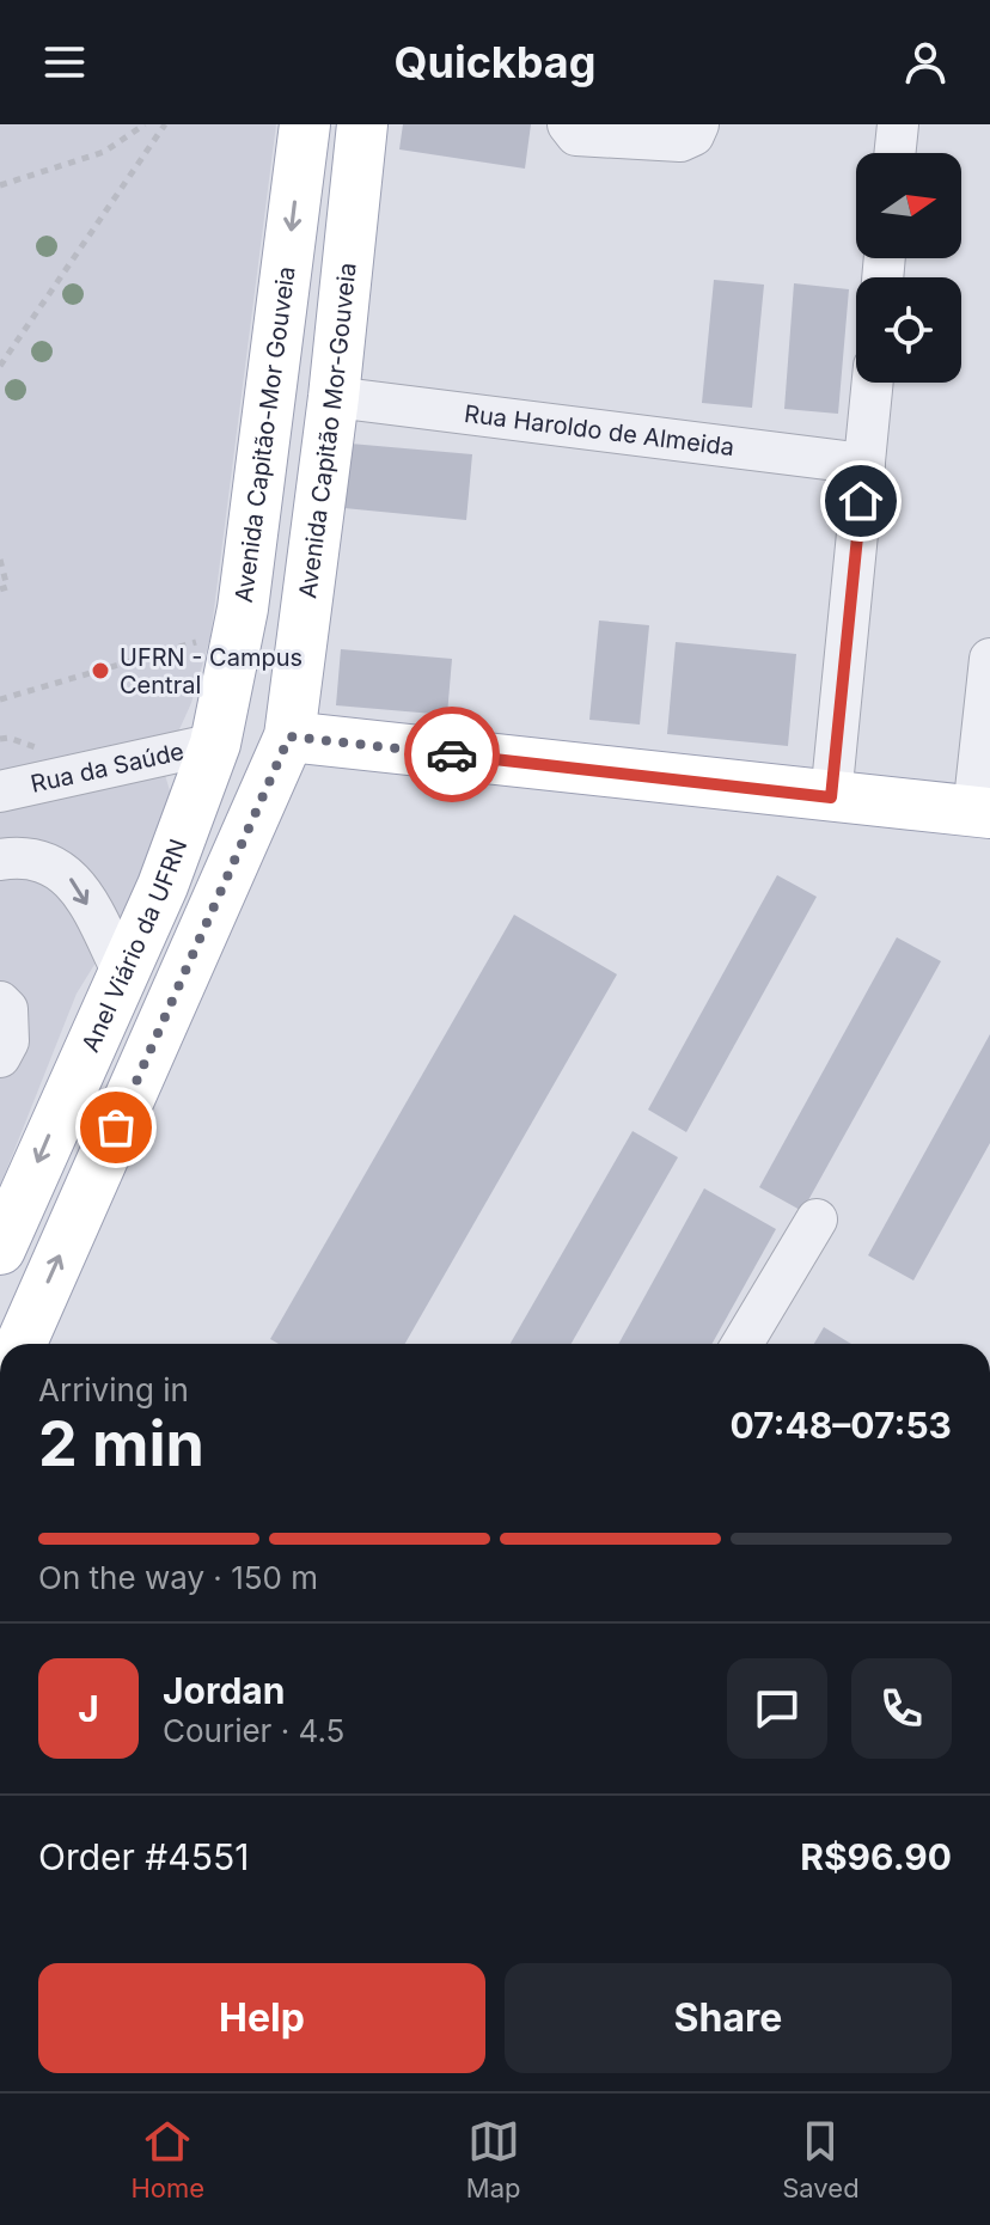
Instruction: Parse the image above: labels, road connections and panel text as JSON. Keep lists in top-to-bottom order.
{
  "streets": {
    "main road": ["Avenida Capitão Mor-Gouveia", "Avenida Capitão-Mor Gouveia", "Anel Viário da UFRN"],
    "street": ["Rua Haroldo de Almeida", "Rua da Saúde"]
  },
  "crossings": [
    ["Avenida Capitão Mor-Gouveia", "Rua Haroldo de Almeida"],
    ["Avenida Capitão-Mor Gouveia", "Rua da Saúde"],
    ["Avenida Capitão-Mor Gouveia", "Anel Viário da UFRN"],
    ["Rua da Saúde", "Anel Viário da UFRN"]
  ],
  "one_way": ["Avenida Capitão-Mor Gouveia"],
  "places": ["UFRN - Campus Central"],
  "north": "right",
  "page": {
    "header": "Quickbag",
    "heading": ["2 min", "Arriving in", "07:48–07:53"],
    "panel": [
      "Jordan",
      "Courier · 4.5",
      "Order #4551",
      "R$96.90"
    ],
    "bar": "On the way · 150 m",
    "round": "J",
    "buttons": ["Help", "Share"],
    "tabs": ["Home", "Map", "Saved"]
  }
}
